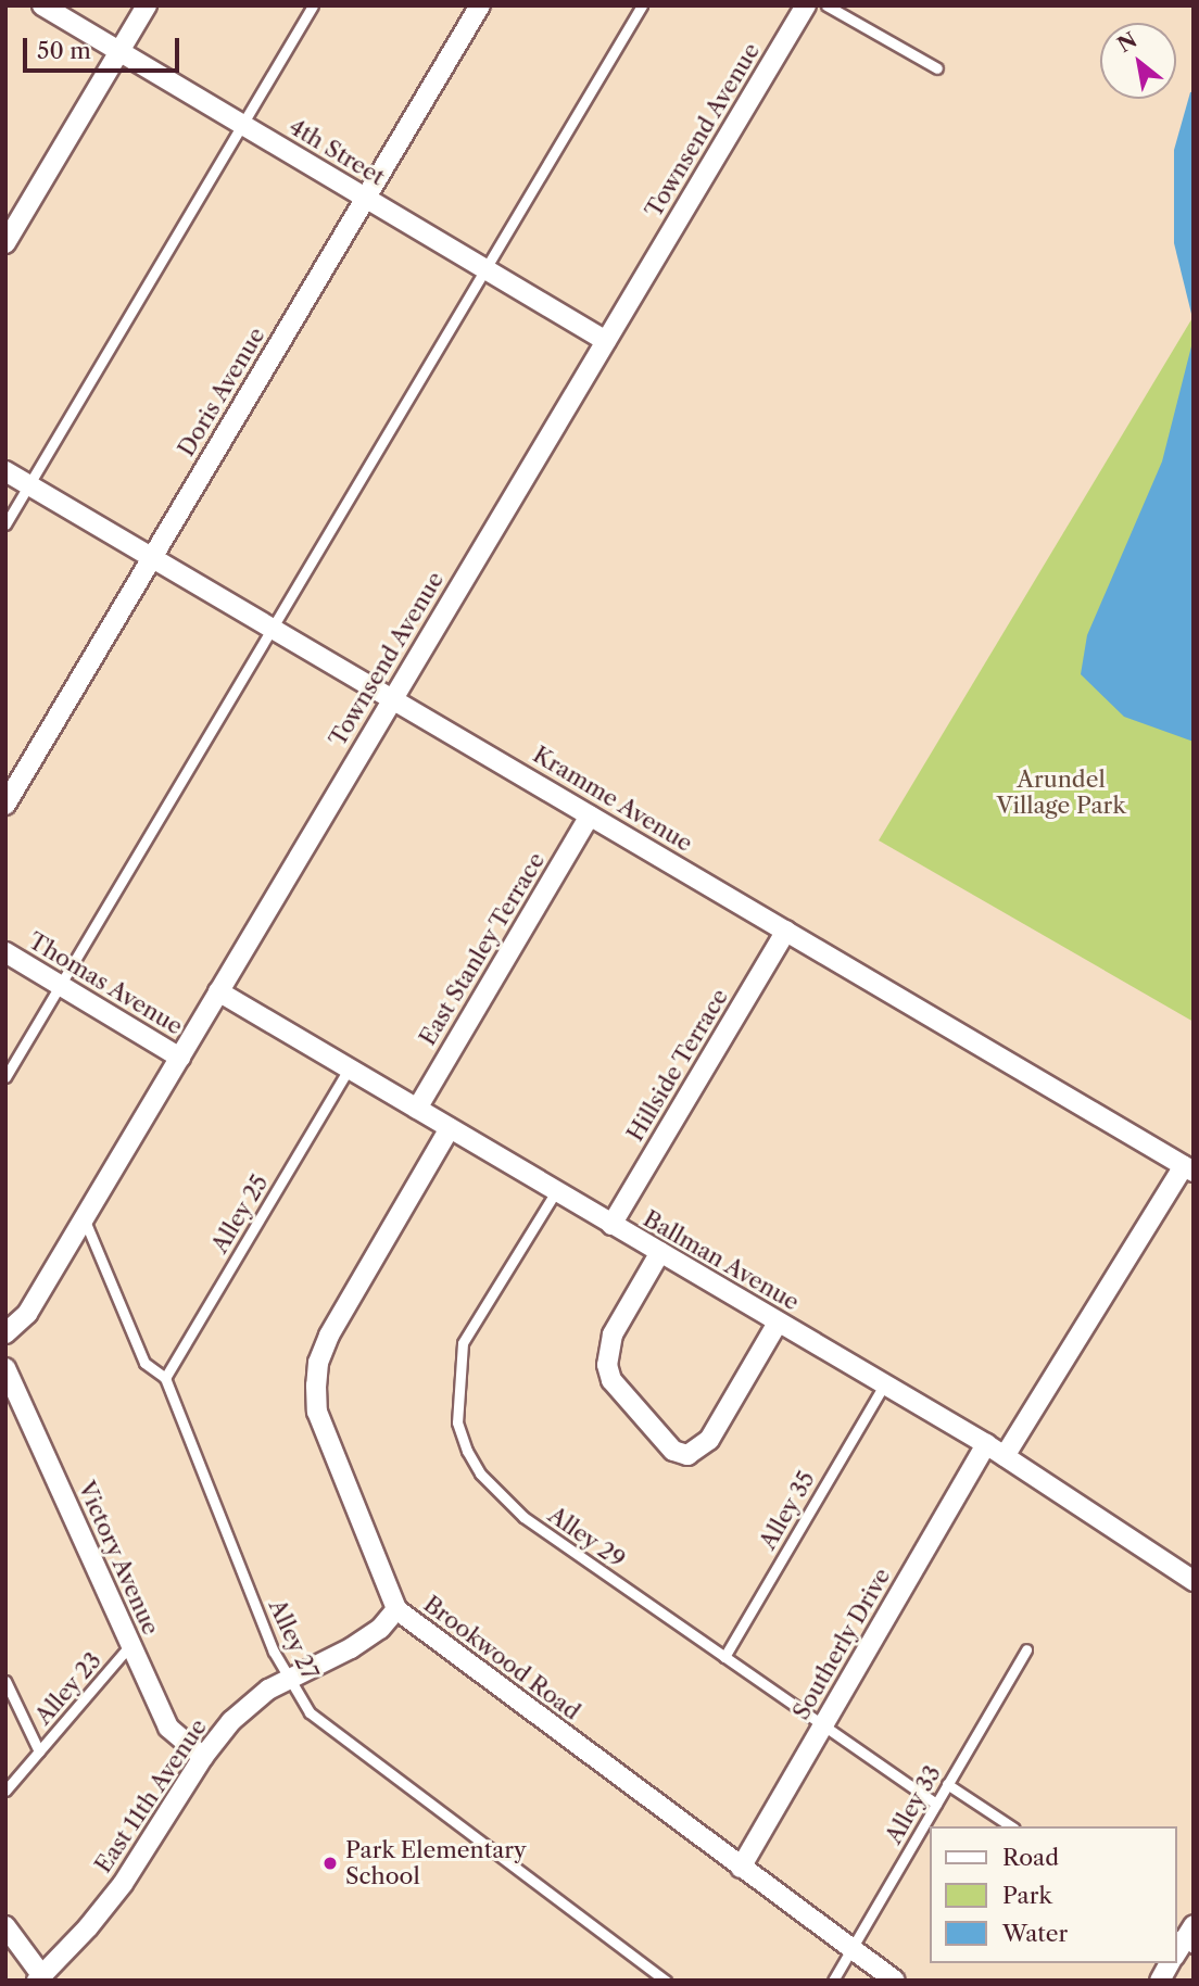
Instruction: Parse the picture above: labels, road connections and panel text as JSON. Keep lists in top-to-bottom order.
{
  "streets": {
    "street": [
      "Townsend Avenue",
      "4th Street",
      "Doris Avenue",
      "Kramme Avenue",
      "East Stanley Terrace",
      "Thomas Avenue",
      "Hillside Terrace",
      "Ballman Avenue",
      "Victory Avenue",
      "Southerly Drive",
      "Brookwood Road",
      "East 11th Avenue"
    ],
    "lane": [
      "Alley 25",
      "Alley 35",
      "Alley 29",
      "Alley 27",
      "Alley 23",
      "Alley 33"
    ]
  },
  "crossings": [
    ["Townsend Avenue", "4th Street"],
    ["Townsend Avenue", "Kramme Avenue"],
    ["Townsend Avenue", "Thomas Avenue"],
    ["Townsend Avenue", "Ballman Avenue"],
    ["Townsend Avenue", "Alley 27"],
    ["4th Street", "Doris Avenue"],
    ["Doris Avenue", "Kramme Avenue"],
    ["Kramme Avenue", "East Stanley Terrace"],
    ["Kramme Avenue", "Hillside Terrace"],
    ["East Stanley Terrace", "Ballman Avenue"],
    ["Hillside Terrace", "Ballman Avenue"],
    ["Alley 25", "Ballman Avenue"],
    ["Alley 25", "Alley 27"],
    ["Ballman Avenue", "Alley 35"],
    ["Ballman Avenue", "Alley 29"],
    ["Ballman Avenue", "Southerly Drive"],
    ["Ballman Avenue", "Brookwood Road"],
    ["Alley 35", "Alley 29"],
    ["Alley 29", "Southerly Drive"],
    ["Alley 29", "Alley 33"],
    ["Victory Avenue", "Alley 23"],
    ["Victory Avenue", "East 11th Avenue"],
    ["Alley 27", "East 11th Avenue"],
    ["Southerly Drive", "Brookwood Road"],
    ["Brookwood Road", "East 11th Avenue"],
    ["Brookwood Road", "Alley 33"]
  ],
  "parks": ["Arundel Village Park"],
  "places": ["Park Elementary School"],
  "legend": ["Road", "Park", "Water"],
  "scale_bar": "50 m",
  "north": "top left"
}
